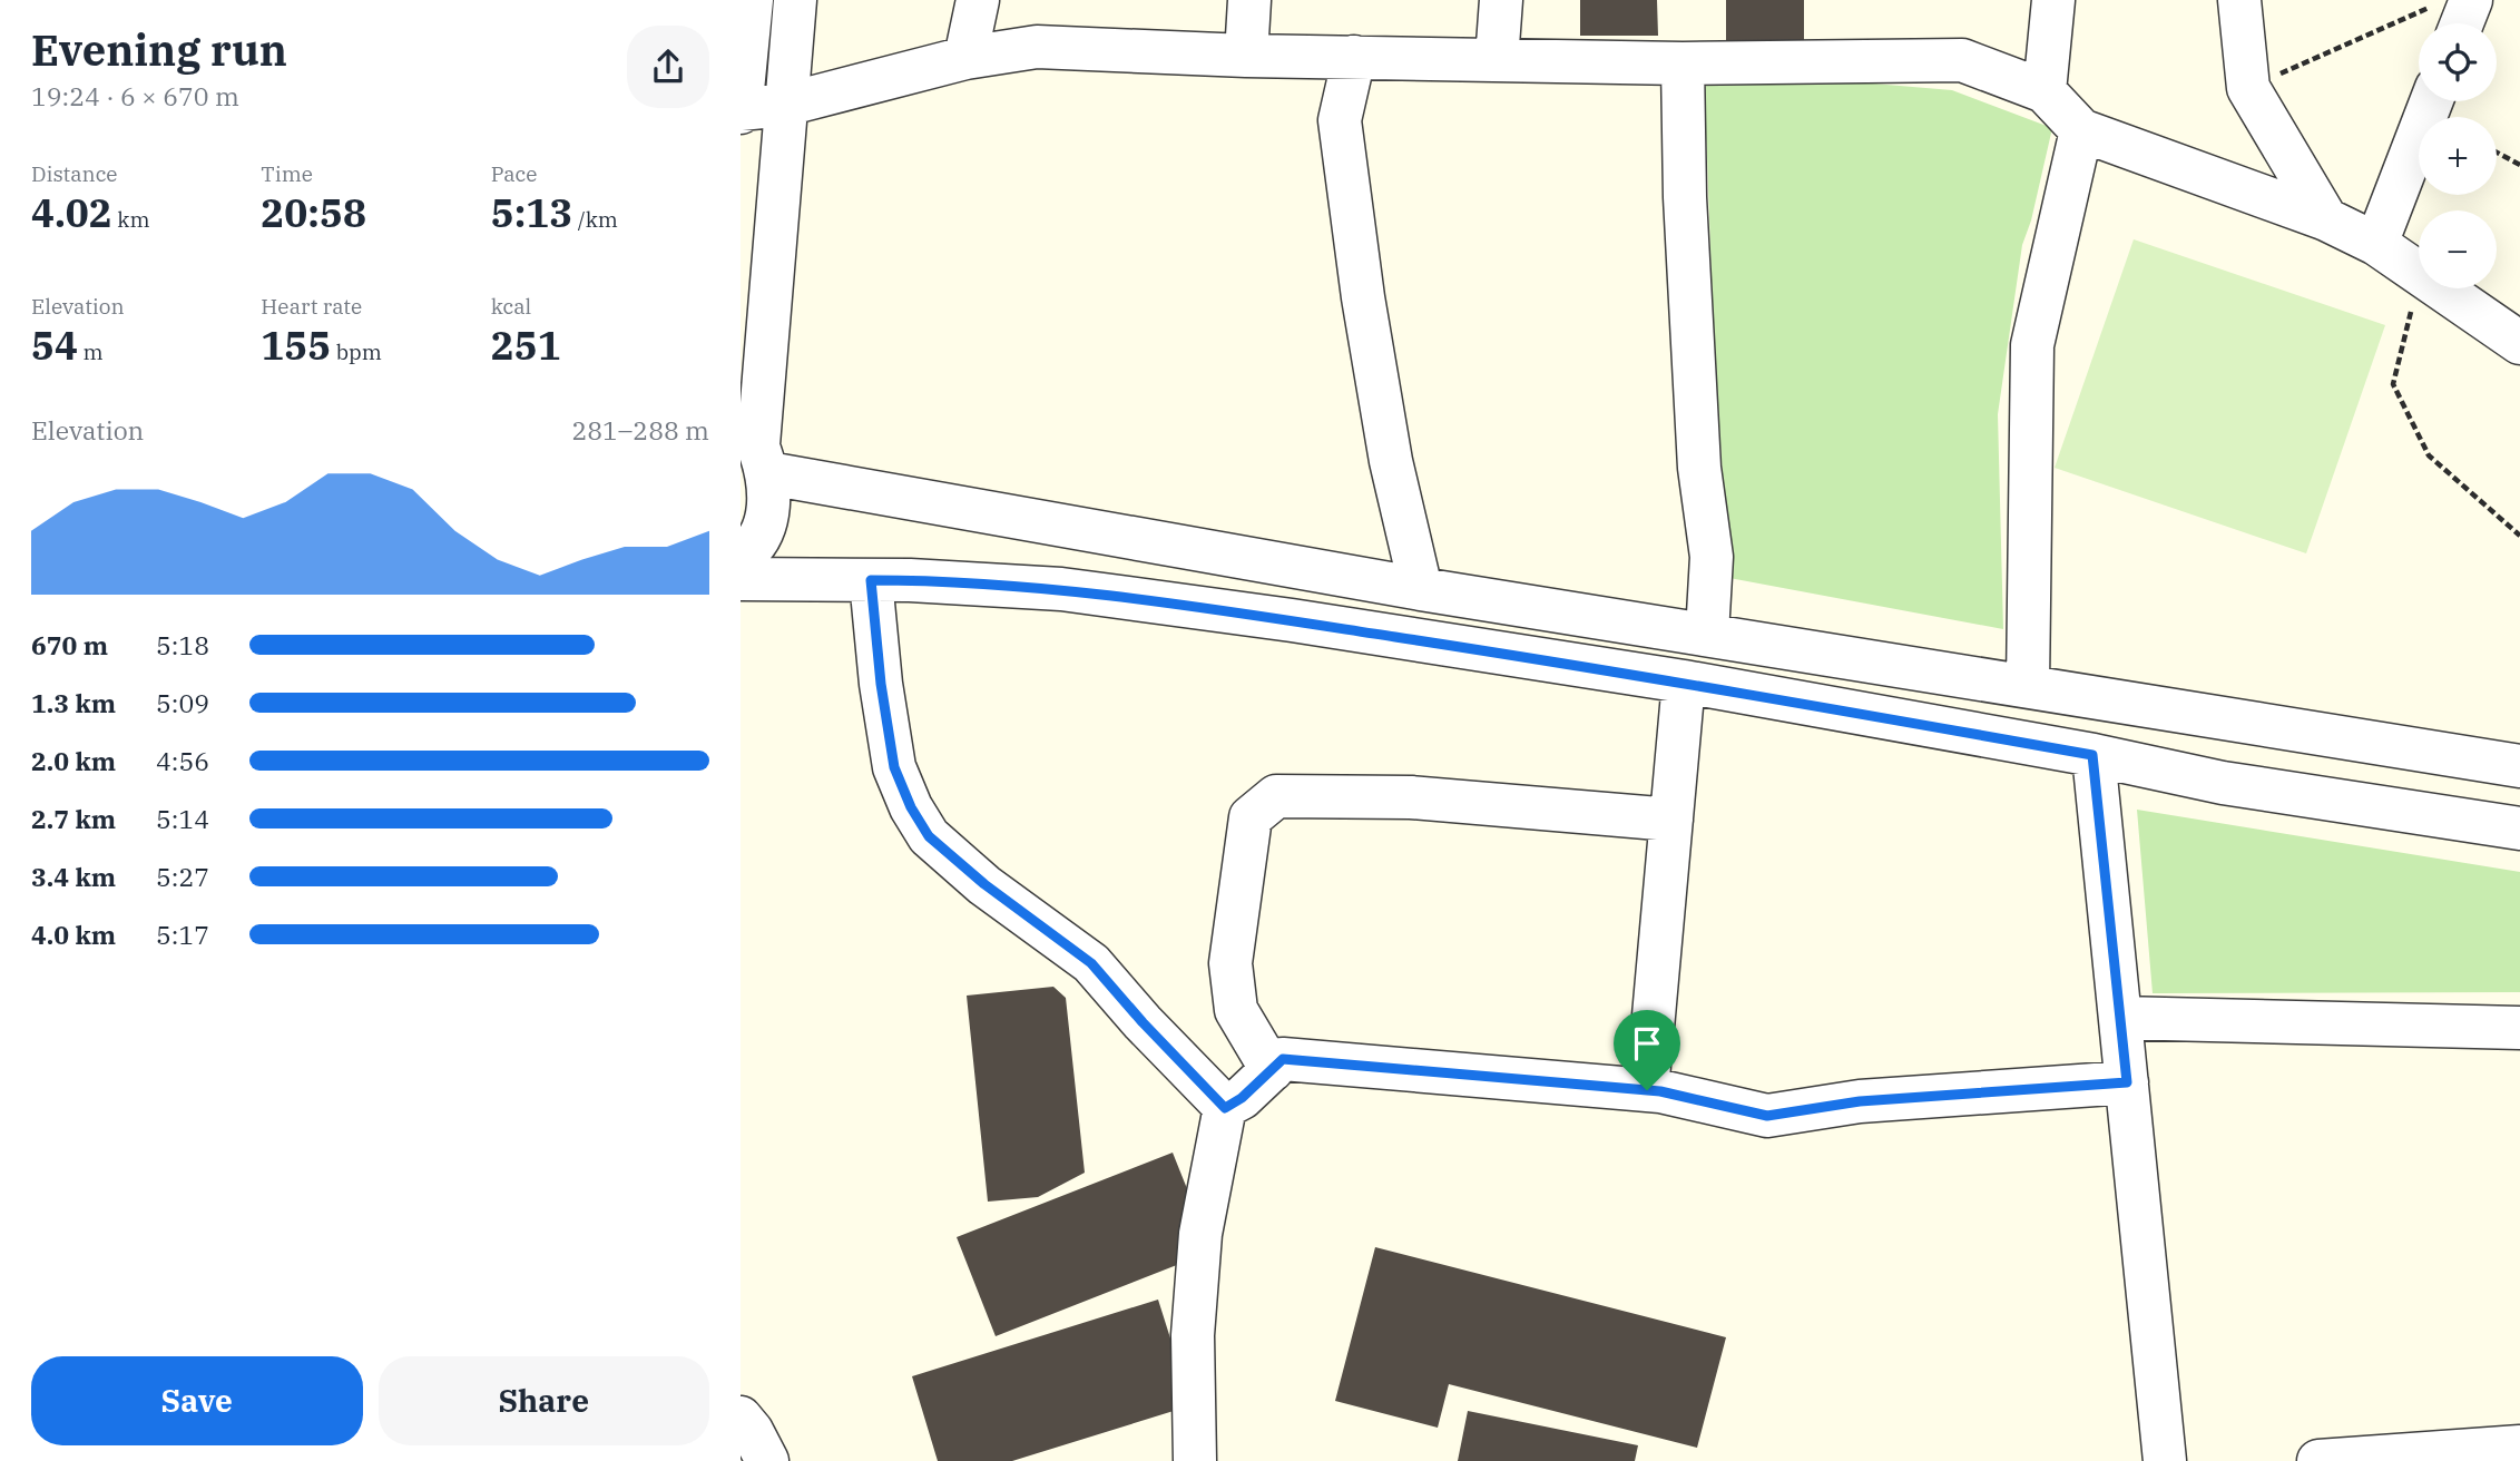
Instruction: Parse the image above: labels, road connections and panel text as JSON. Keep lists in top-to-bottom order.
{
  "page": {
    "heading": ["Evening run", "19:24 · 6 × 670 m"],
    "map_buttons": ["+", "−"],
    "stats": [
      ["Distance", "4.02 km"],
      ["Time", "20:58"],
      ["Pace", "5:13 /km"],
      ["Elevation", "54 m"],
      ["Heart rate", "155 bpm"],
      ["kcal", "251"]
    ],
    "chart": ["Elevation", "281–288 m"],
    "list": [
      {
        "name": "670 m",
        "note": "5:18"
      },
      {
        "name": "1.3 km",
        "note": "5:09"
      },
      {
        "name": "2.0 km",
        "note": "4:56"
      },
      {
        "name": "2.7 km",
        "note": "5:14"
      },
      {
        "name": "3.4 km",
        "note": "5:27"
      },
      {
        "name": "4.0 km",
        "note": "5:17"
      }
    ],
    "buttons": ["Save", "Share"]
  }
}
